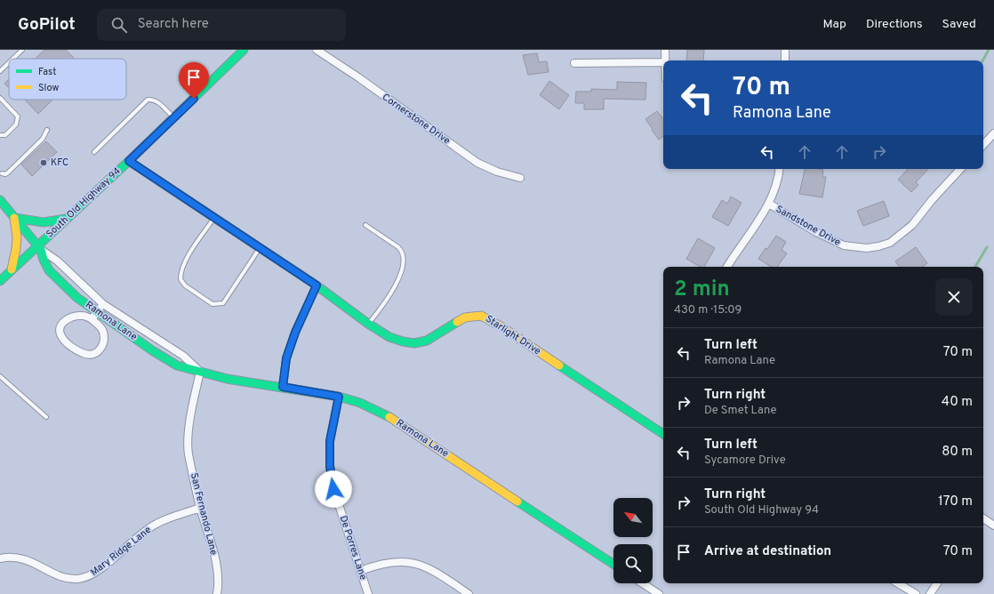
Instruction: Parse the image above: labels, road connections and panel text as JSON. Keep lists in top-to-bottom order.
{
  "streets": {
    "street": [
      "Cornerstone Drive",
      "South Old Highway 94",
      "Sandstone Drive",
      "Ramona Lane",
      "Starlight Drive",
      "San Fernando Lane",
      "De Porres Lane",
      "Mary Ridge Lane"
    ]
  },
  "crossings": [
    ["South Old Highway 94", "Ramona Lane"],
    ["South Old Highway 94", "Starlight Drive"],
    ["Ramona Lane", "San Fernando Lane"],
    ["Ramona Lane", "De Porres Lane"],
    ["San Fernando Lane", "Mary Ridge Lane"]
  ],
  "places": ["KFC"],
  "legend": ["Fast", "Slow"],
  "north": "top left",
  "page": {
    "header": "GoPilot",
    "search": "Search here",
    "nav": ["Map", "Directions", "Saved"],
    "turn": ["70 m", "Ramona Lane"],
    "heading": ["2 min", "430 m · 15:09"],
    "list": [
      {
        "name": "Turn left",
        "note": "Ramona Lane",
        "value": "70 m"
      },
      {
        "name": "Turn right",
        "note": "De Smet Lane",
        "value": "40 m"
      },
      {
        "name": "Turn left",
        "note": "Sycamore Drive",
        "value": "80 m"
      },
      {
        "name": "Turn right",
        "note": "South Old Highway 94",
        "value": "170 m"
      },
      {
        "name": "Arrive at destination",
        "value": "70 m"
      }
    ]
  }
}
